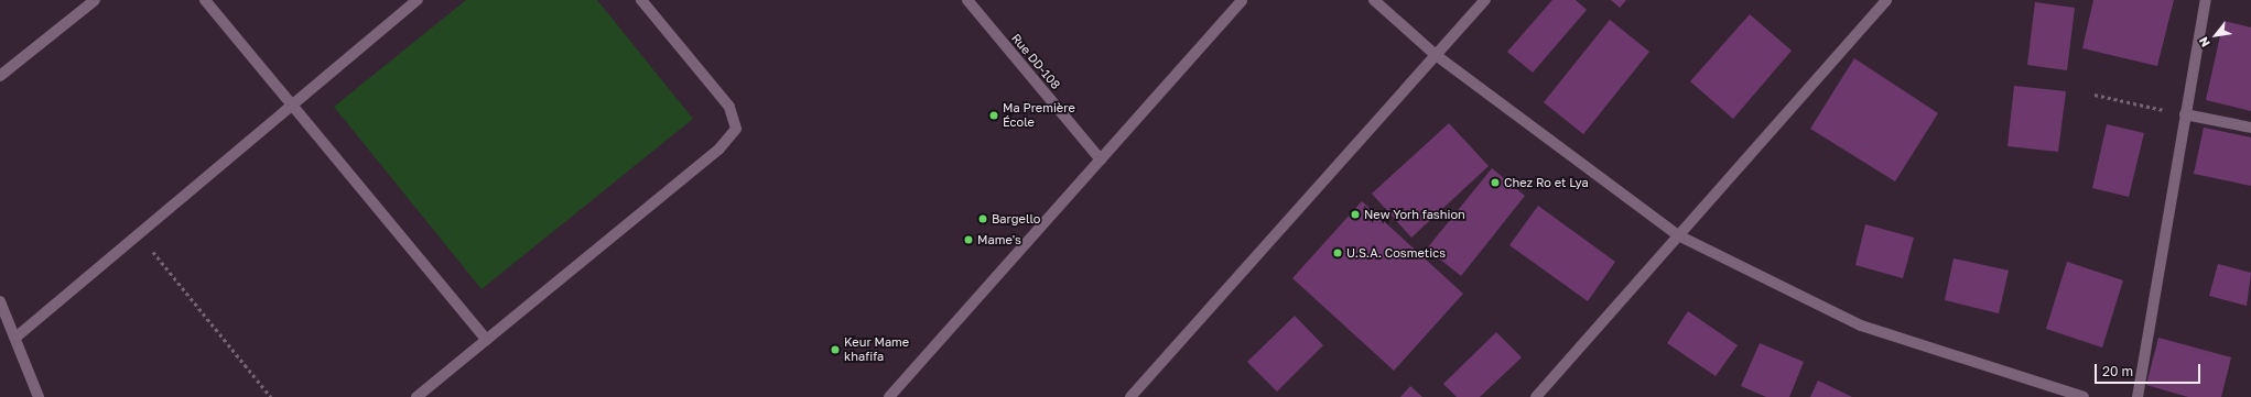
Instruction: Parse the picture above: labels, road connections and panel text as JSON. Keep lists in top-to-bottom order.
{
  "streets": {
    "street": ["Rue DD-108"]
  },
  "places": [
    "Ma Première École",
    "Chez Ro et Lya",
    "New Yorh fashion",
    "Bargello",
    "Mame's",
    "U.S.A. Cosmetics",
    "Keur Mame khafifa"
  ],
  "scale_bar": "20 m",
  "north": "bottom left"
}
